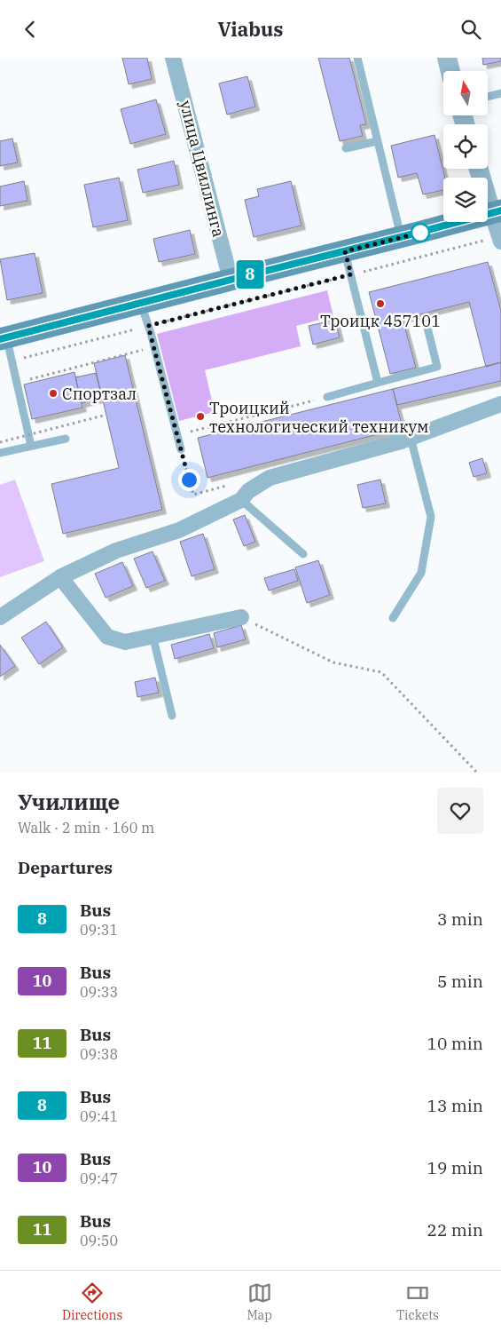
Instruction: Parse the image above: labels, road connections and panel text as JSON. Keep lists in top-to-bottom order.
{
  "streets": {
    "street": ["улица Цвиллинга"]
  },
  "places": ["Троицк 457101", "Спортзал", "Троицкий технологический техникум"],
  "lines": ["bus line 8"],
  "north": "top",
  "page": {
    "header": "Viabus",
    "on_map": "8",
    "heading": [
      ["Училище", "Walk · 2 min · 160 m"],
      "Departures"
    ],
    "list": [
      {
        "mark": "8",
        "name": "Bus",
        "note": "09:31",
        "value": "3 min"
      },
      {
        "mark": "10",
        "name": "Bus",
        "note": "09:33",
        "value": "5 min"
      },
      {
        "mark": "11",
        "name": "Bus",
        "note": "09:38",
        "value": "10 min"
      },
      {
        "mark": "8",
        "name": "Bus",
        "note": "09:41",
        "value": "13 min"
      },
      {
        "mark": "10",
        "name": "Bus",
        "note": "09:47",
        "value": "19 min"
      },
      {
        "mark": "11",
        "name": "Bus",
        "note": "09:50",
        "value": "22 min"
      }
    ],
    "tabs": ["Directions", "Map", "Tickets"]
  }
}
